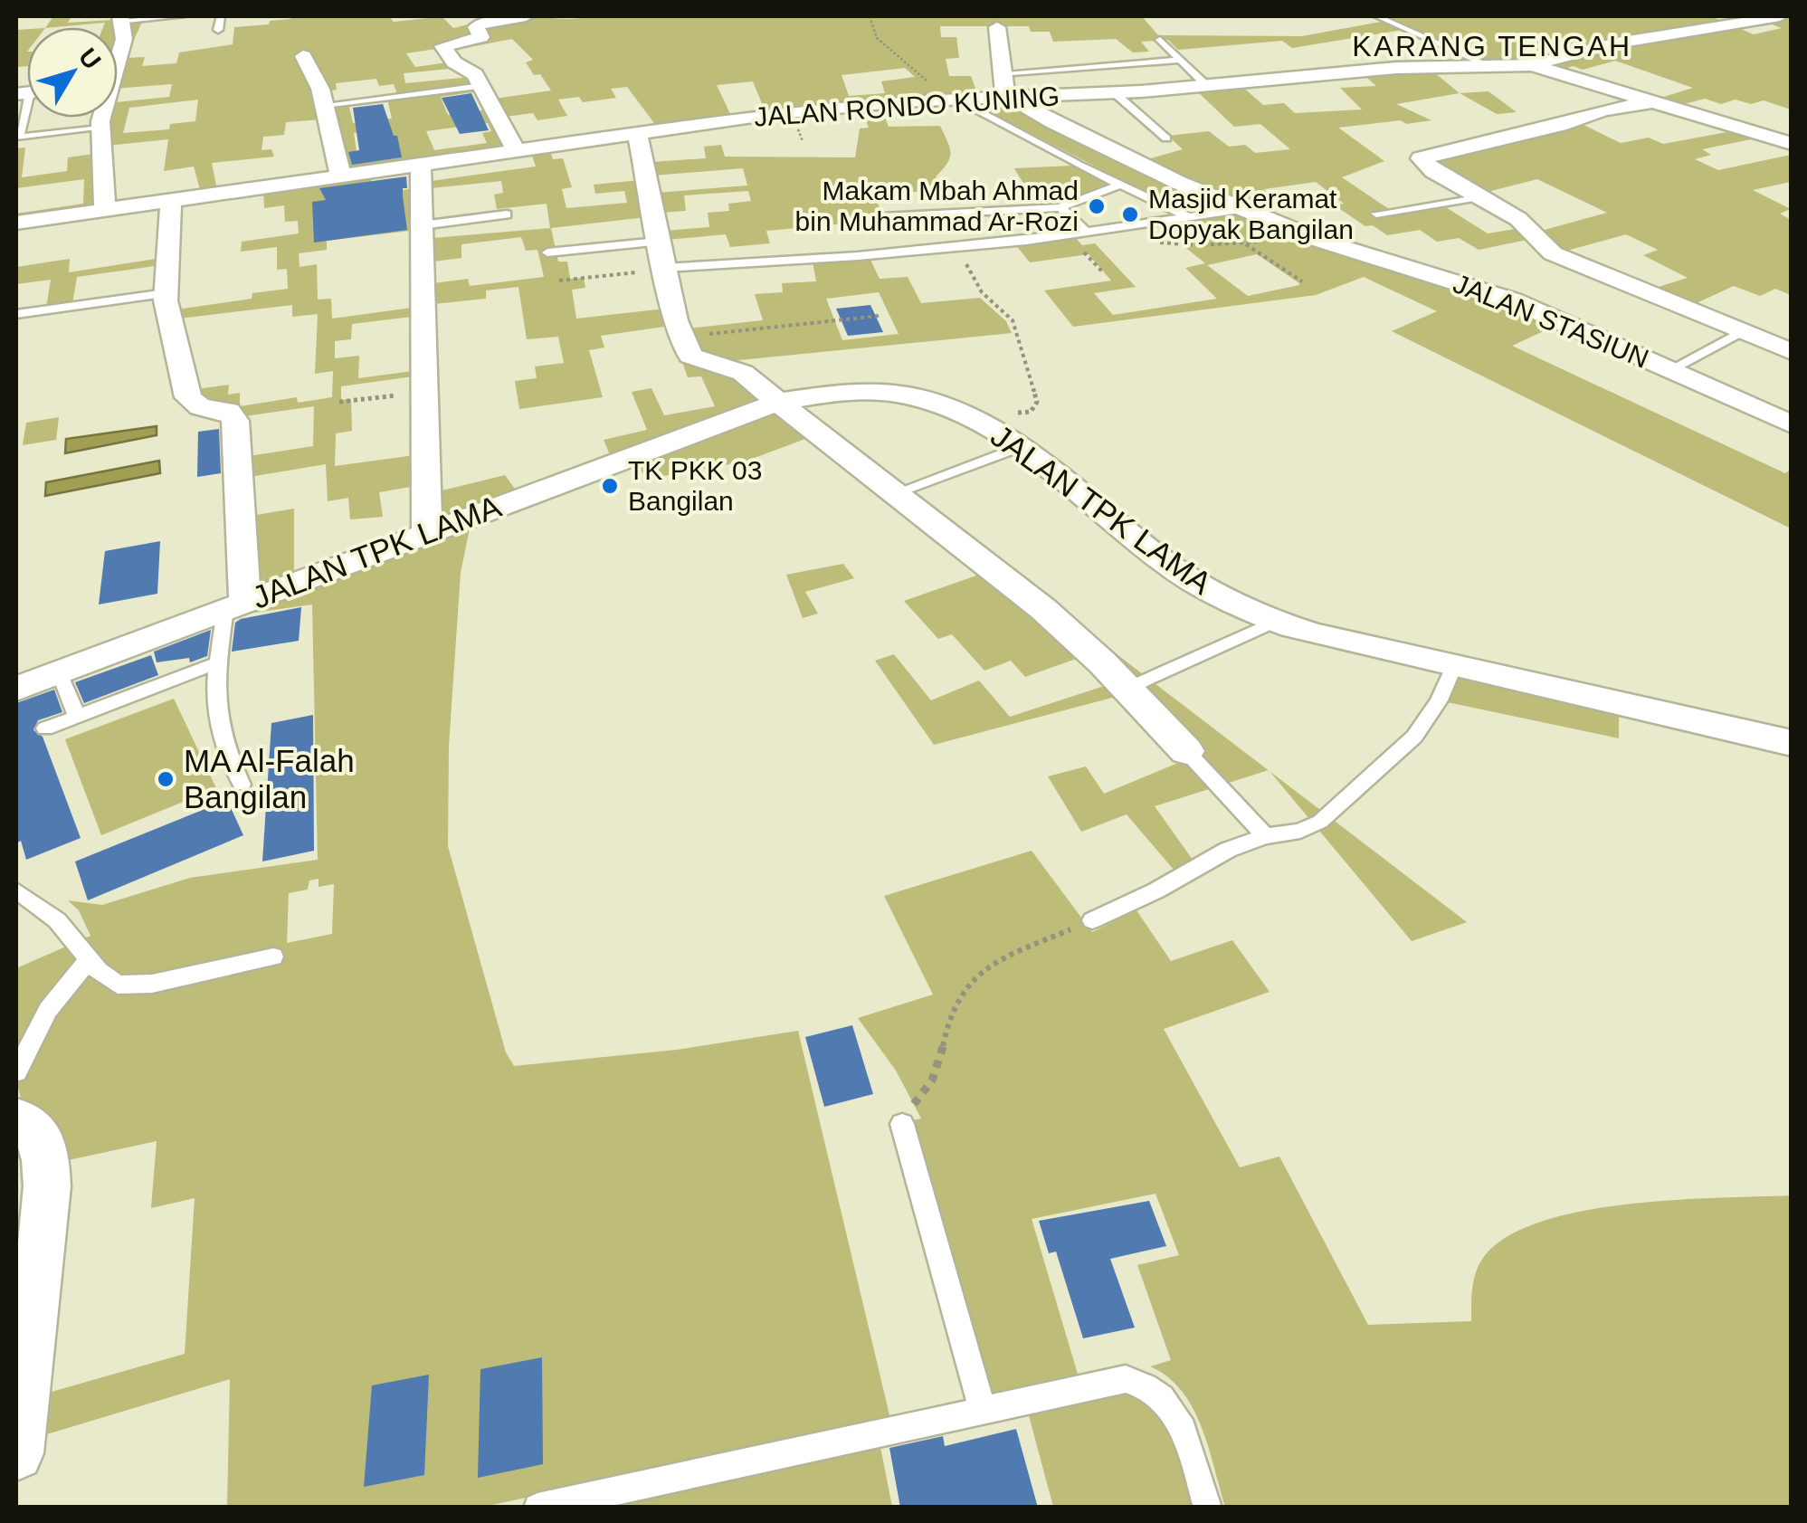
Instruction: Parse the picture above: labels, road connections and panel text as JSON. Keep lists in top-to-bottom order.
{
  "streets": {
    "street": ["JALAN RONDO KUNING", "JALAN STASIUN", "JALAN TPK LAMA"]
  },
  "crossings": [
    ["JALAN RONDO KUNING", "JALAN STASIUN"]
  ],
  "districts": ["KARANG TENGAH"],
  "places": [
    "Makam Mbah Ahmad bin Muhammad Ar-Rozi",
    "Masjid Keramat Dopyak Bangilan",
    "TK PKK 03 Bangilan",
    "MA Al-Falah Bangilan"
  ],
  "north": "top right"
}
